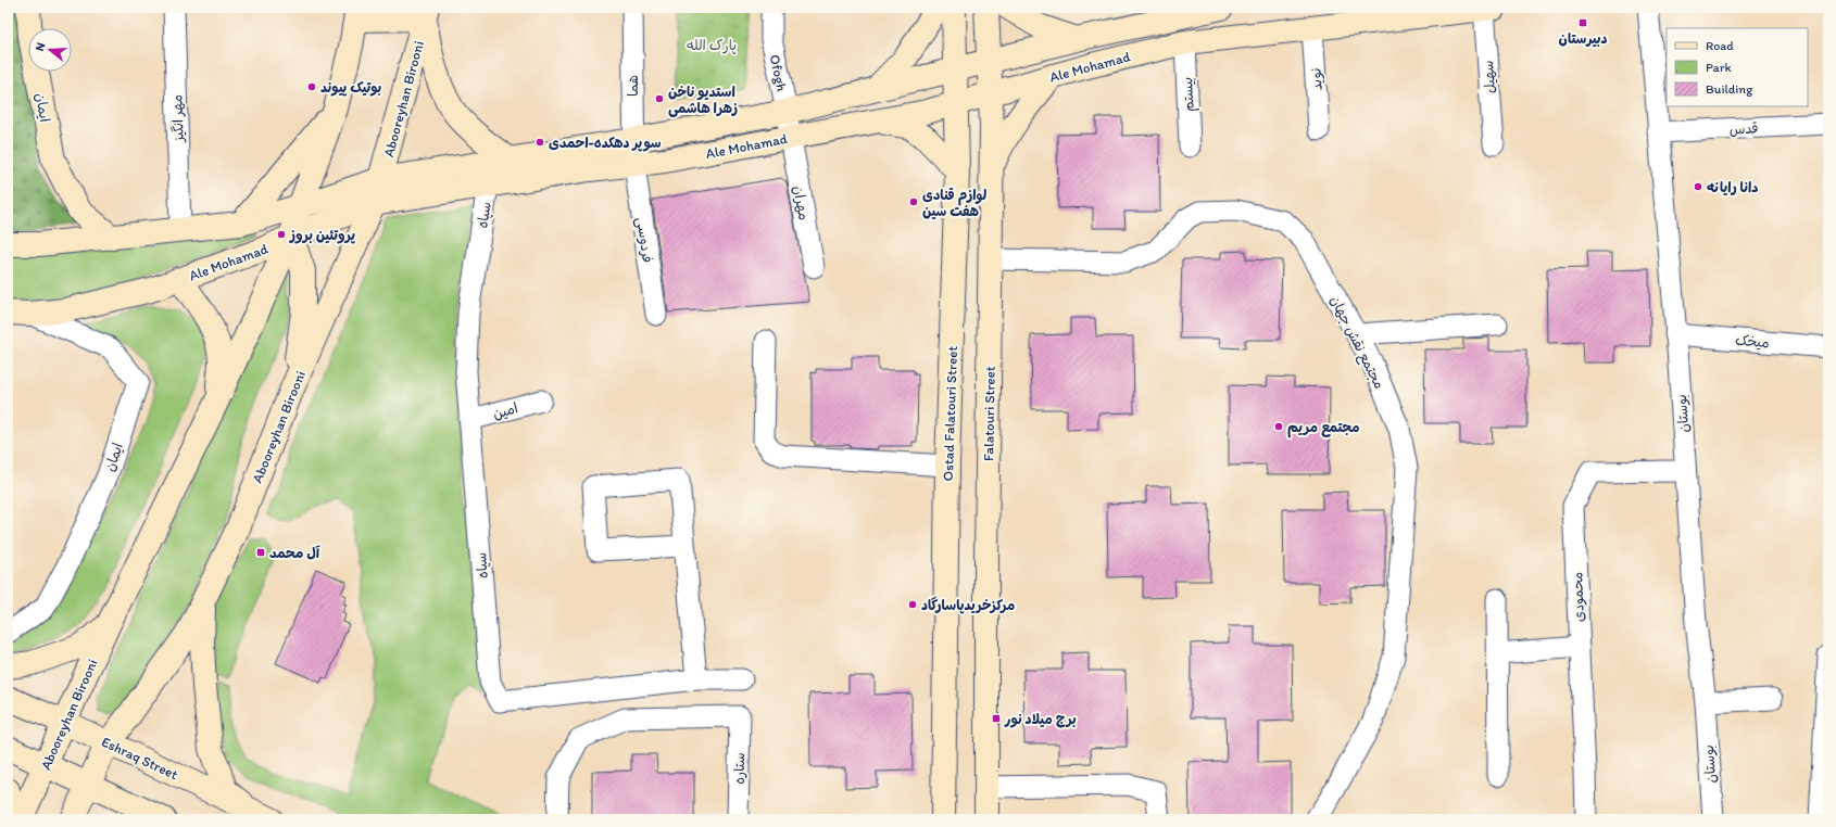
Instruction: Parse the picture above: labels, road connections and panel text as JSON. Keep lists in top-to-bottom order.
{
  "streets": {
    "main road": [
      "Ale Mohamad",
      "Abooreyhan Birooni",
      "ایمان",
      "Ostad Falatouri Street",
      "Falatouri Street",
      "Eshraq Street"
    ],
    "street": [
      "Ofogh",
      "سهیل",
      "نوید",
      "هما",
      "بیستم",
      "مهر انگیز",
      "قدس",
      "مهران",
      "سپاه",
      "فردوسی",
      "میخک",
      "مجتمع نقش جهان",
      "امین",
      "بوستان",
      "محمودی",
      "ستاره"
    ]
  },
  "crossings": [
    ["Ale Mohamad", "Ofogh"],
    ["Ale Mohamad", "سهیل"],
    ["Ale Mohamad", "نوید"],
    ["Ale Mohamad", "هما"],
    ["Ale Mohamad", "بیستم"],
    ["Ale Mohamad", "Abooreyhan Birooni"],
    ["Ale Mohamad", "ایمان"],
    ["Ale Mohamad", "مهر انگیز"],
    ["Ale Mohamad", "مهران"],
    ["Ale Mohamad", "سپاه"],
    ["Ale Mohamad", "فردوسی"],
    ["Ale Mohamad", "Ostad Falatouri Street"],
    ["Ale Mohamad", "Falatouri Street"],
    ["Ofogh", "مهران"],
    ["هما", "فردوسی"],
    ["Abooreyhan Birooni", "Eshraq Street"],
    ["قدس", "بوستان"],
    ["سپاه", "امین"],
    ["میخک", "بوستان"],
    ["مجتمع نقش جهان", "Falatouri Street"],
    ["بوستان", "محمودی"]
  ],
  "parks": ["پارک الله"],
  "places": {
    "transit": ["دبیرستان", "آل محمد", "برج میلاد نور"],
    "other": [
      "بوتیک پیوند",
      "استدیو ناخن زهرا هاشمی",
      "سوپر دهکده-احمدی",
      "دانا رایانه",
      "لوازم قنادی هفت سین",
      "پروتئین بروز",
      "مجتمع مریم",
      "مرکزخریدپاسارگاد"
    ]
  },
  "legend": ["Road", "Park", "Building"],
  "north": "left"
}
